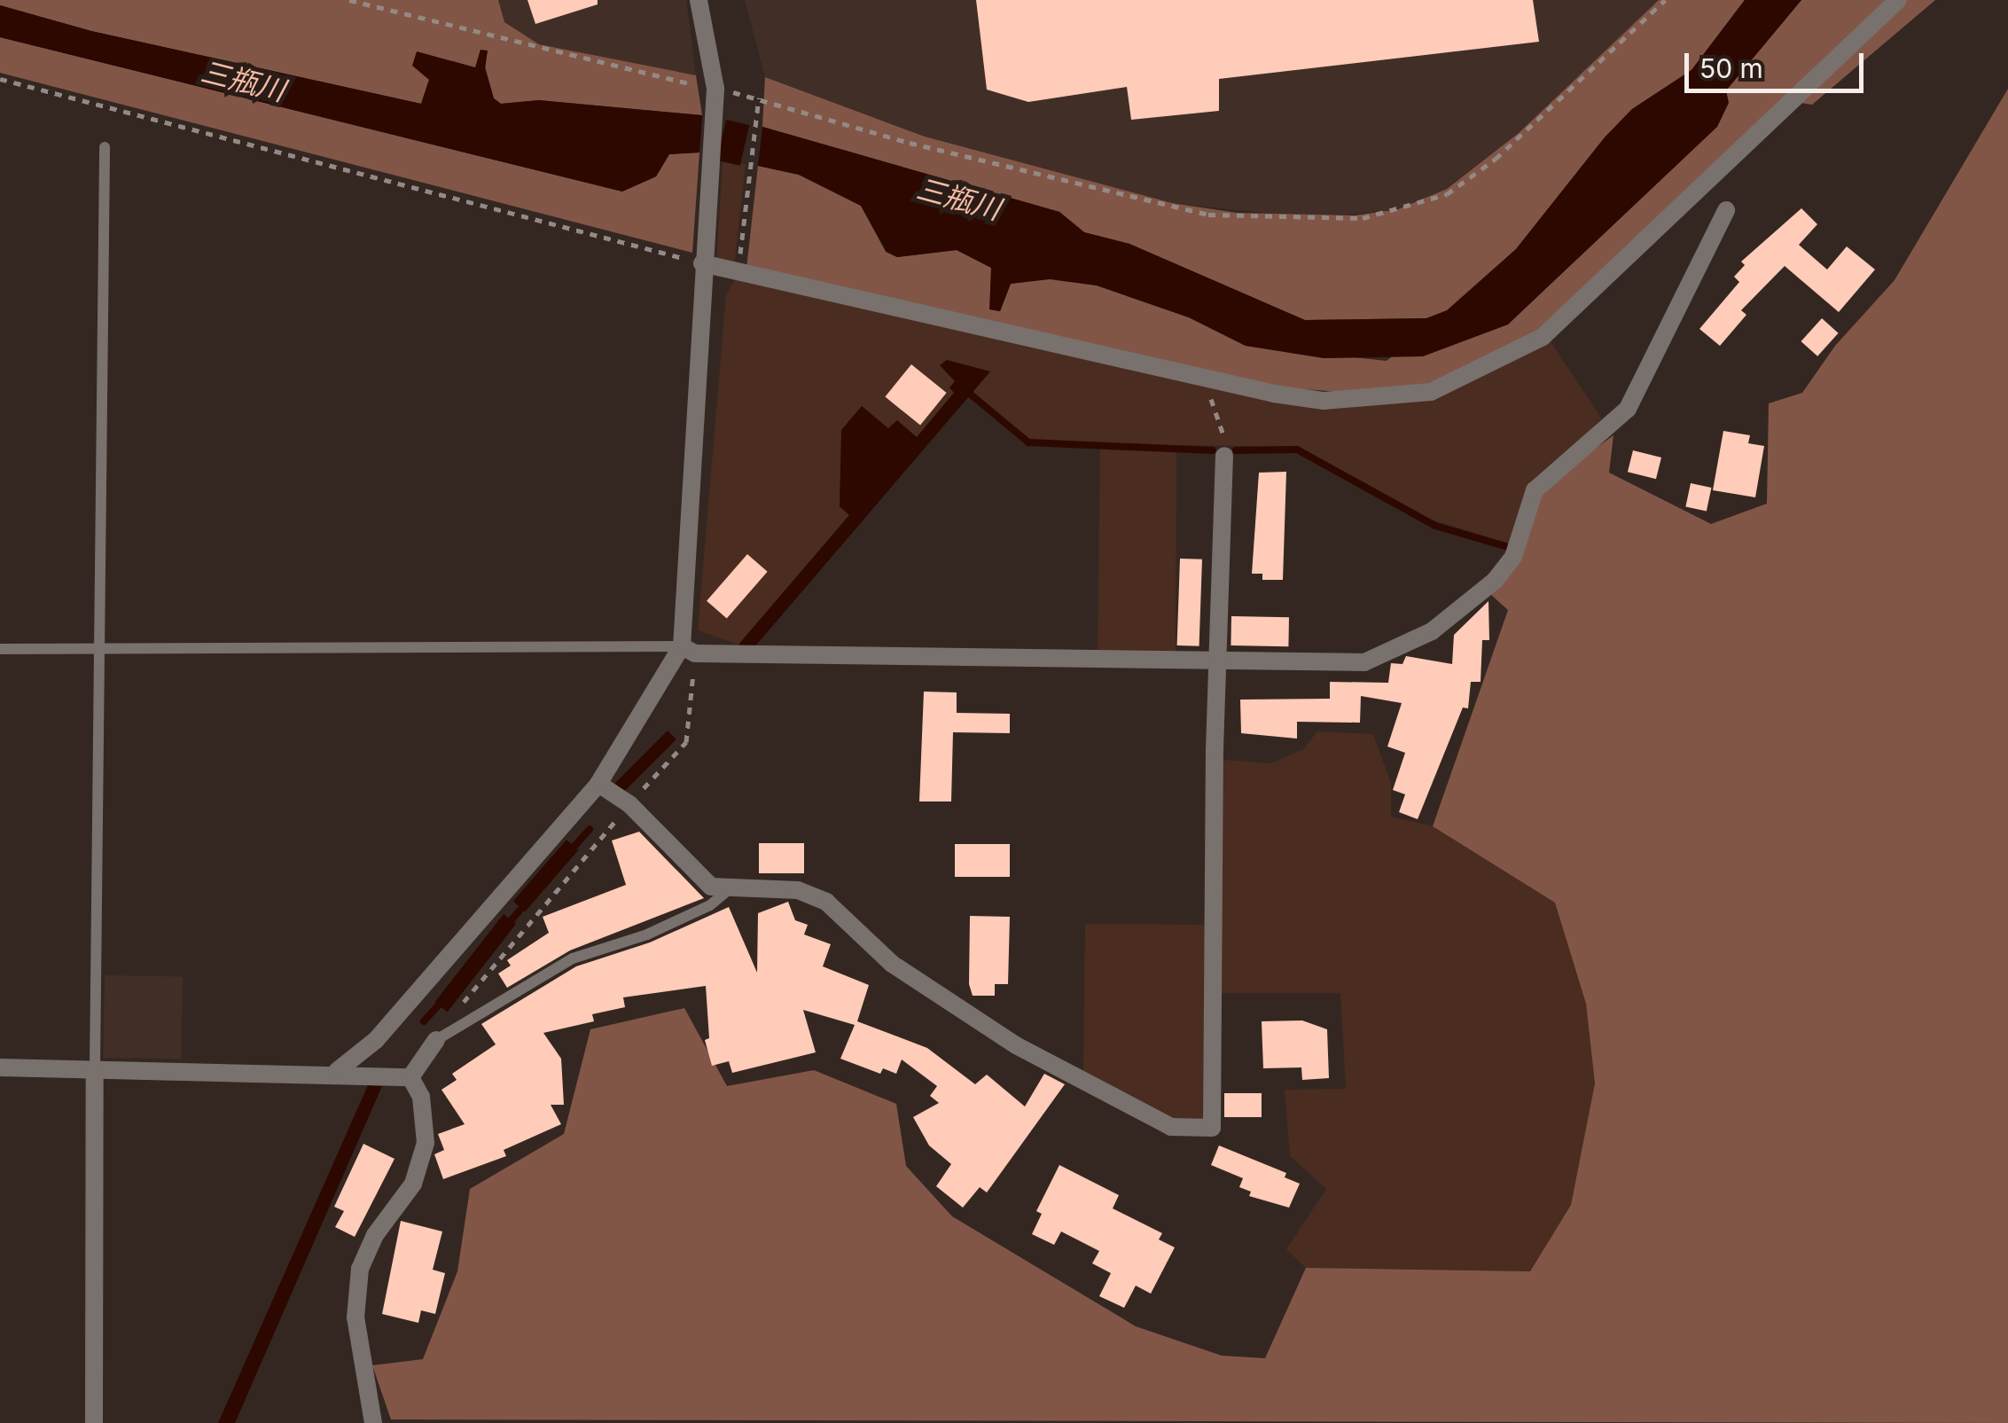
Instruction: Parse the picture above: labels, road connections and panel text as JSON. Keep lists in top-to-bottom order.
{
  "water": ["三瓶川"],
  "scale_bar": "50 m"
}
